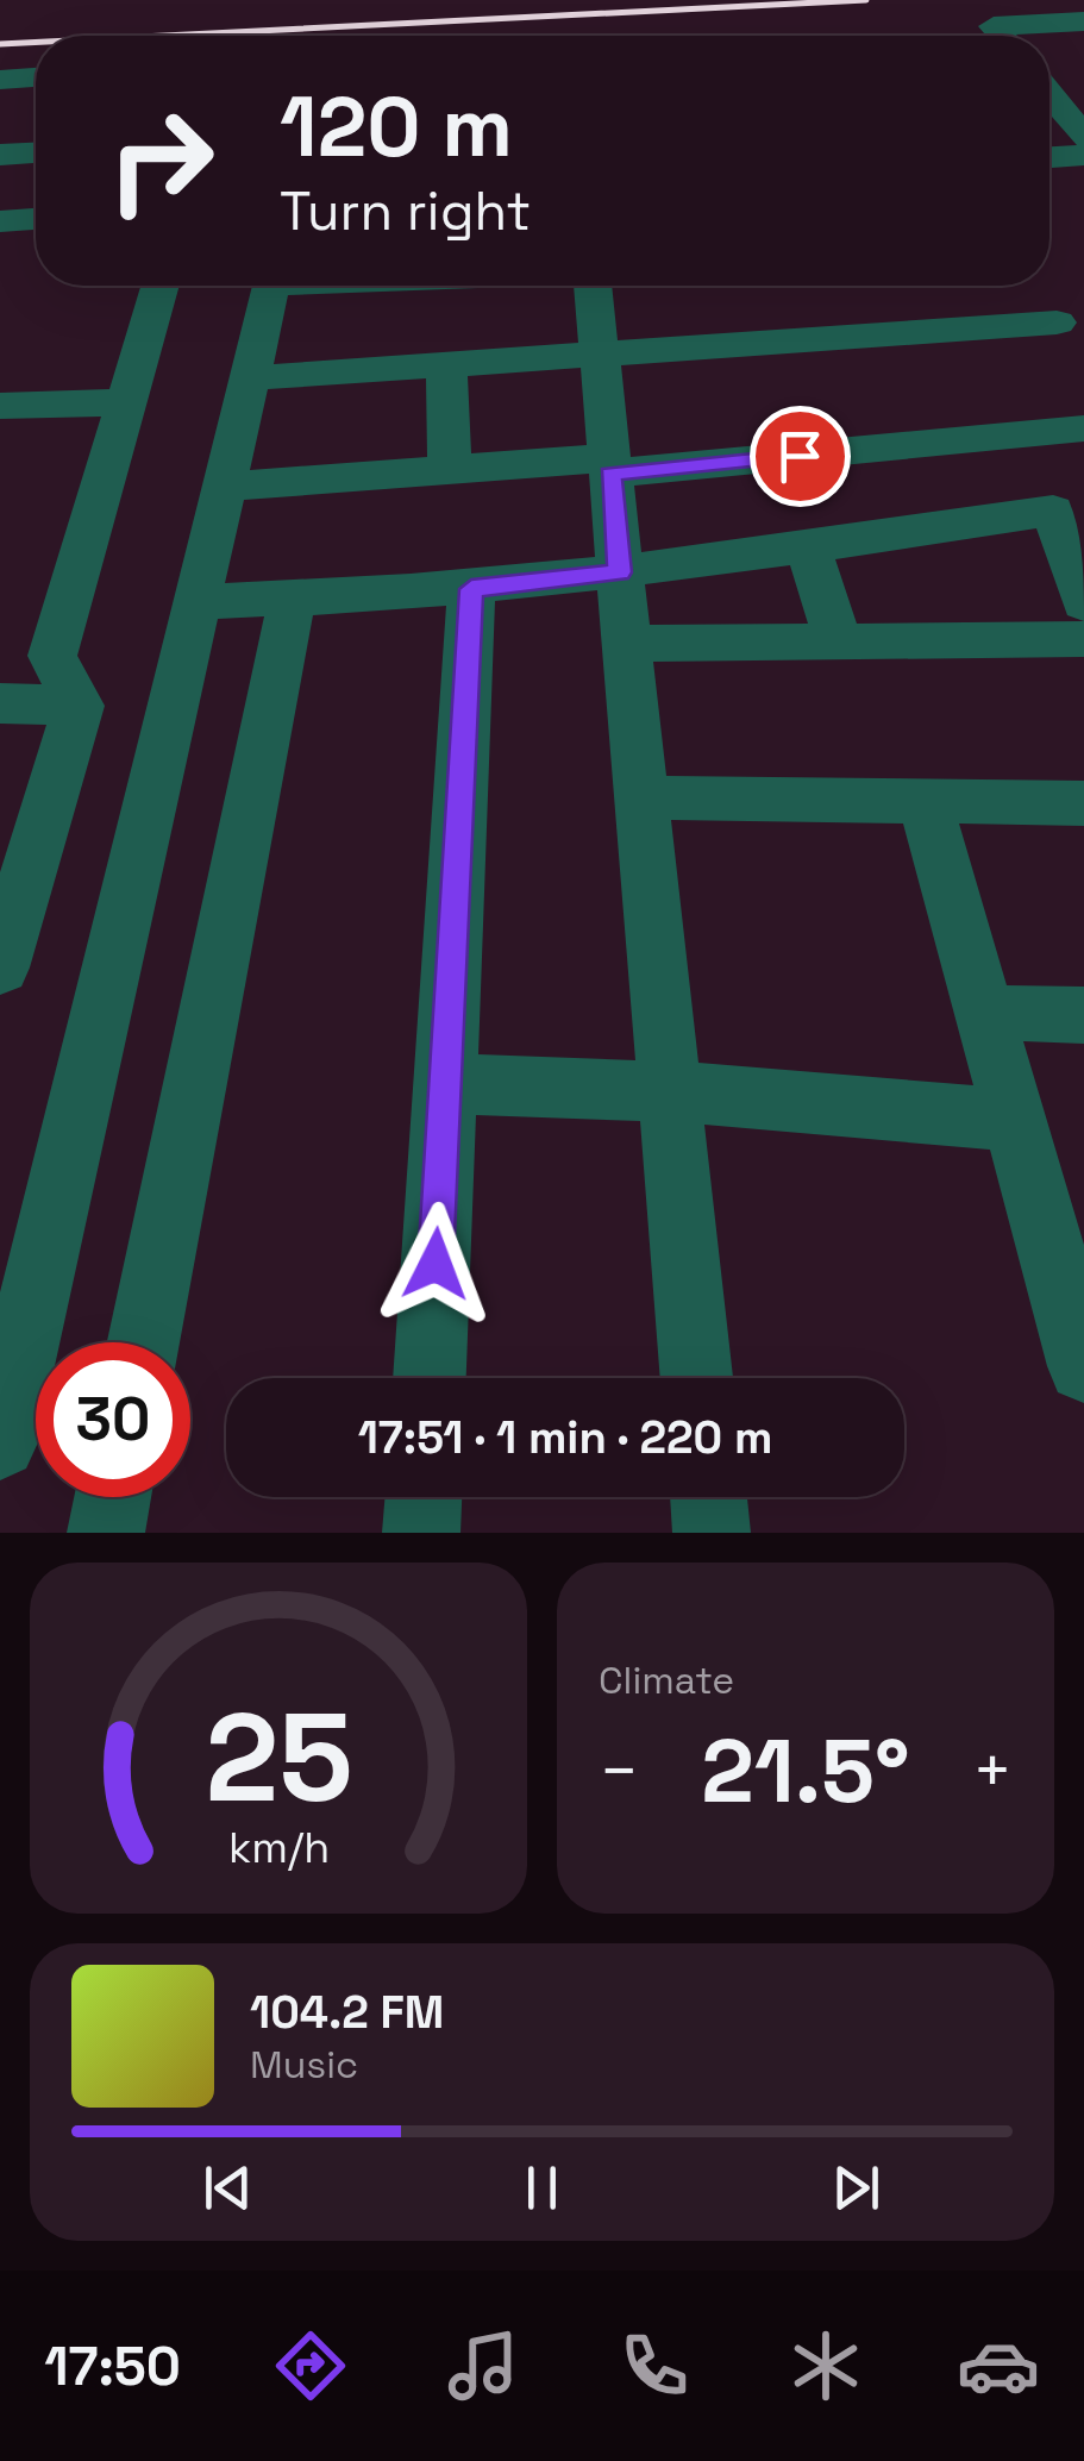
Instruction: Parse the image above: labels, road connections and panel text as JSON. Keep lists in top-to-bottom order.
{
  "page": {
    "turn": ["120 m", "Turn right"],
    "limit": "30",
    "trip": "17:51 · 1 min · 220 m",
    "tile": "Climate",
    "heat": ["−", "21.5°", "+"],
    "song": ["104.2 FM", "Music"],
    "tabs": "17:50",
    "gauge": ["25", "km/h"]
  }
}
